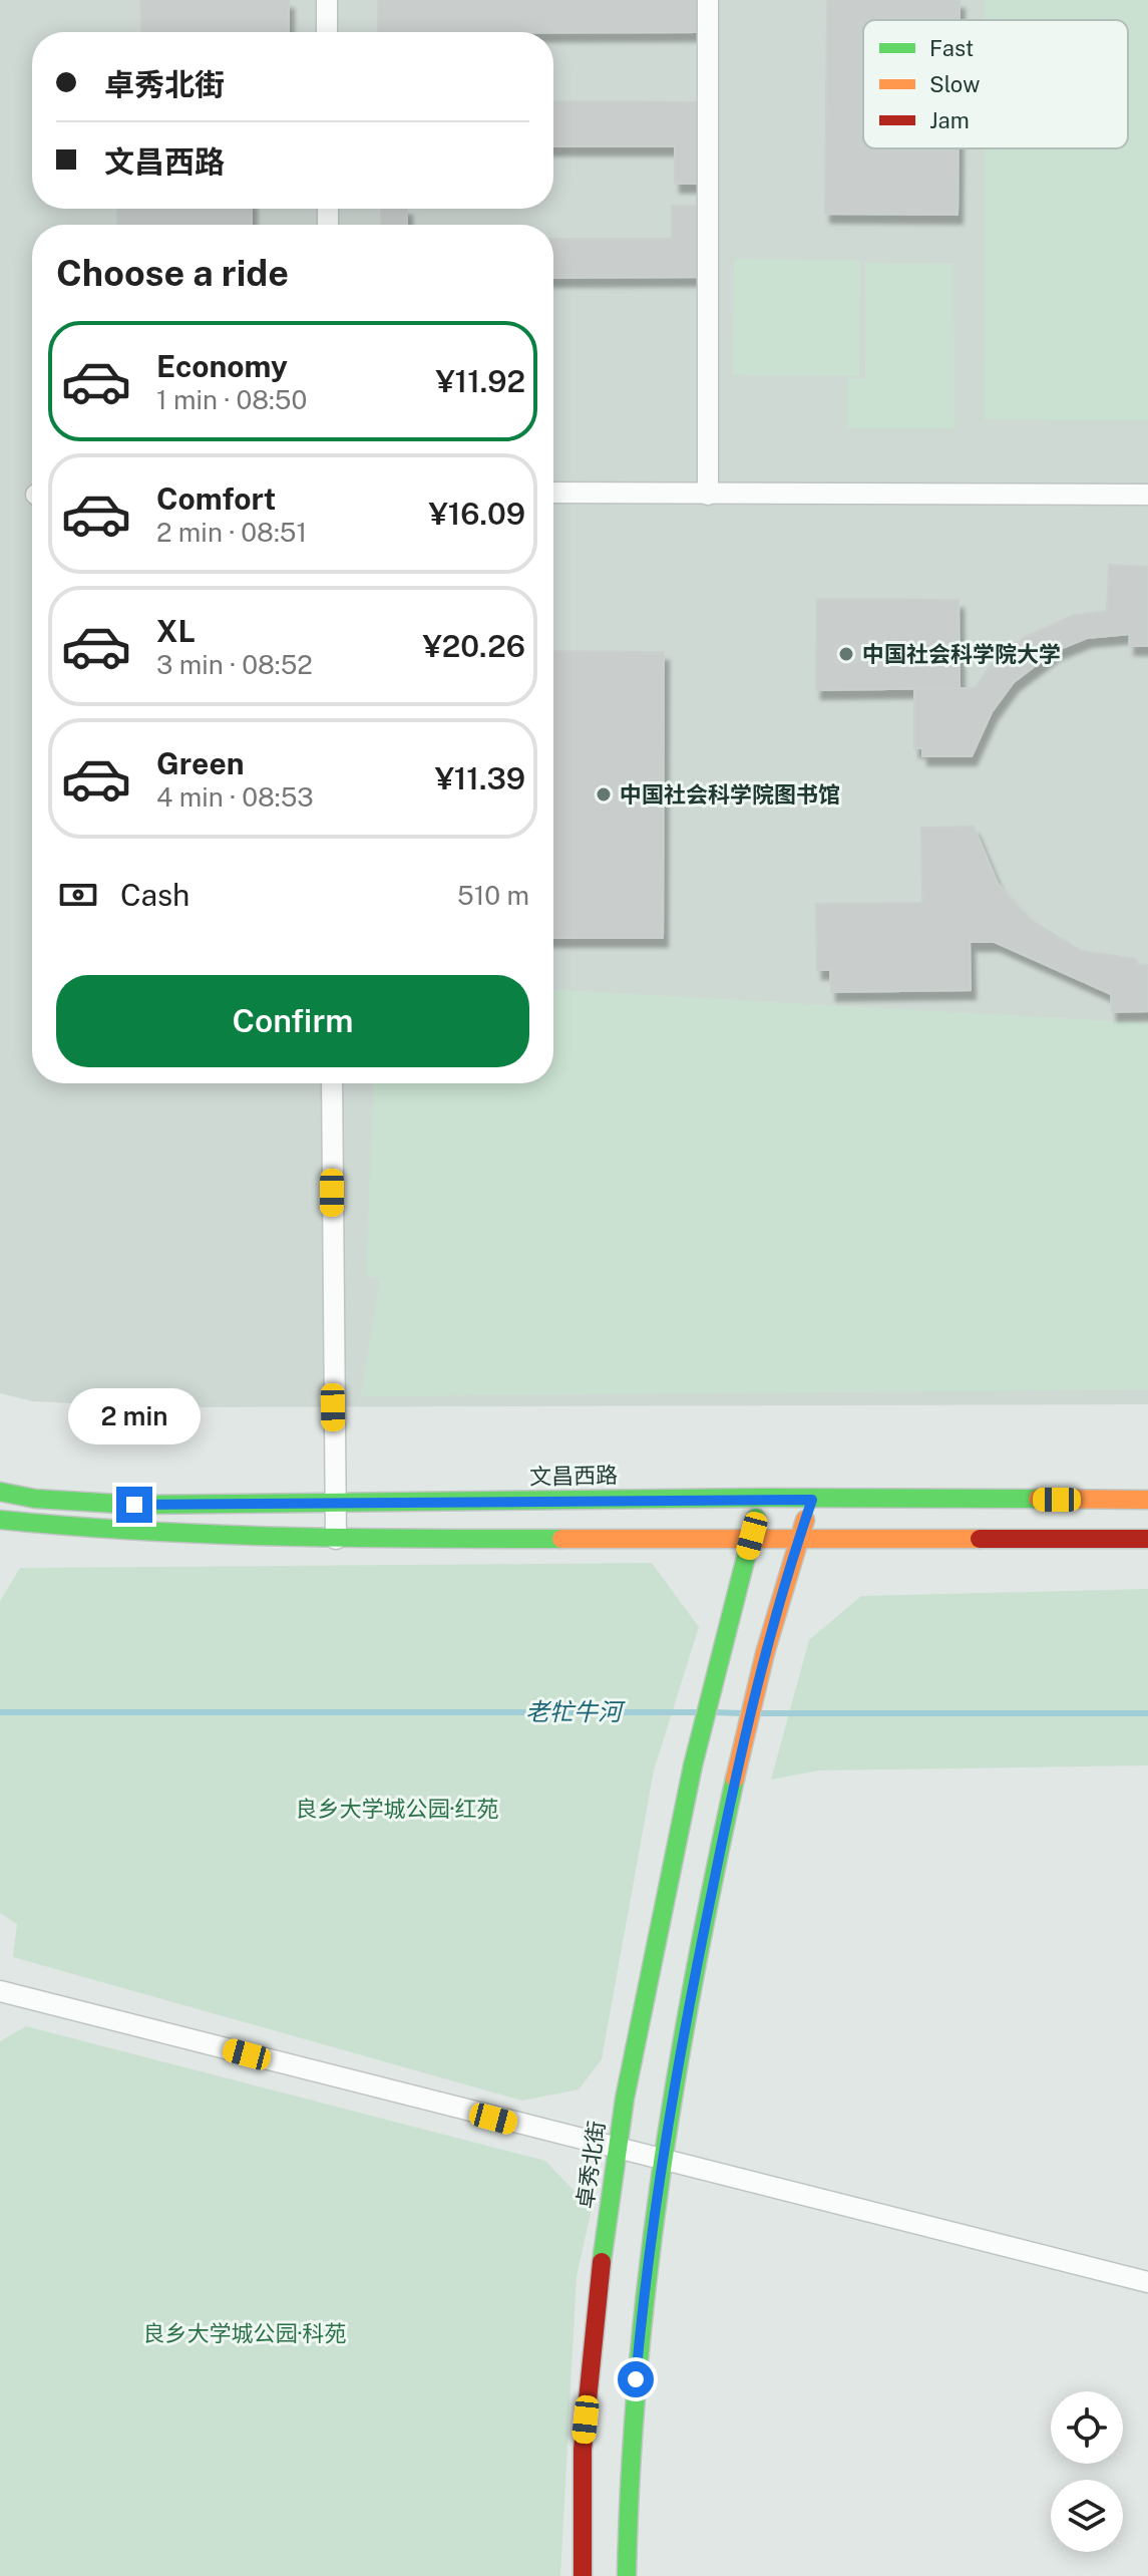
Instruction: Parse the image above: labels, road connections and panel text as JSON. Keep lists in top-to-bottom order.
{
  "streets": {
    "main road": ["文昌西路", "卓秀北街"]
  },
  "crossings": [
    ["文昌西路", "卓秀北街"]
  ],
  "water": ["老牤牛河"],
  "parks": ["良乡大学城公园·红苑", "良乡大学城公园·科苑"],
  "places": ["中国社会科学院大学", "中国社会科学院图书馆"],
  "legend": ["Fast", "Slow", "Jam"],
  "page": {
    "banner": ["卓秀北街", "文昌西路"],
    "heading": "Choose a ride",
    "list": [
      {
        "name": "Economy",
        "note": "1 min · 08:50",
        "value": "¥11.92"
      },
      {
        "name": "Comfort",
        "note": "2 min · 08:51",
        "value": "¥16.09"
      },
      {
        "name": "XL",
        "note": "3 min · 08:52",
        "value": "¥20.26"
      },
      {
        "name": "Green",
        "note": "4 min · 08:53",
        "value": "¥11.39"
      }
    ],
    "pay": ["Cash", "510 m"],
    "buttons": "Confirm",
    "bubble": "2 min"
  }
}
